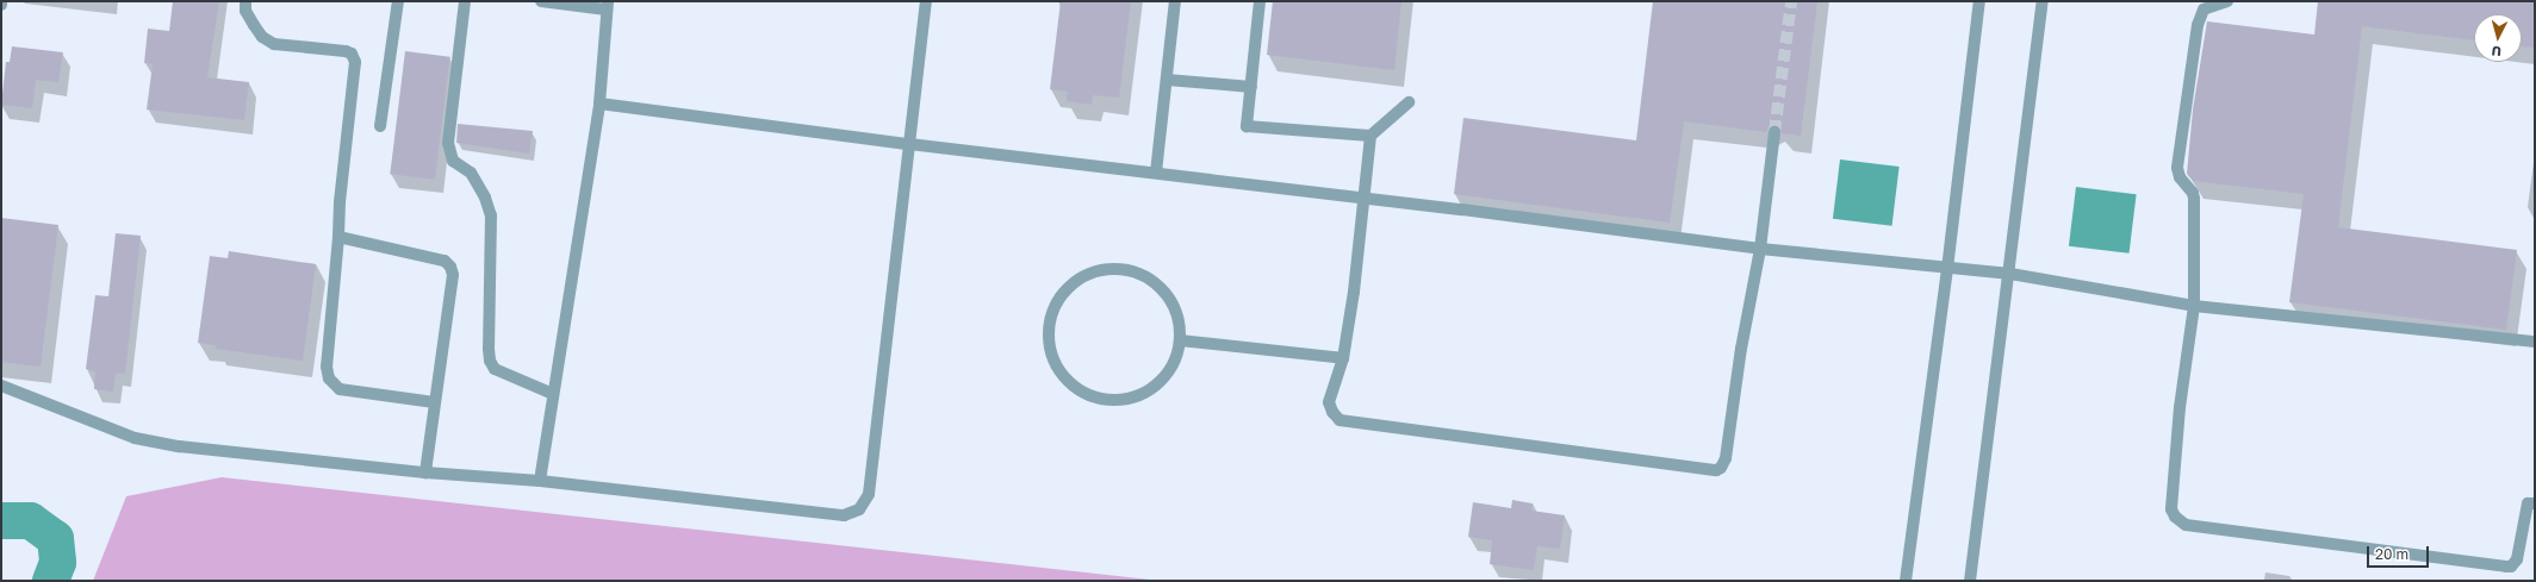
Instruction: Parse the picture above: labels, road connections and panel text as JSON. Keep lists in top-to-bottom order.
{
  "scale_bar": "20 m",
  "north": "bottom"
}
